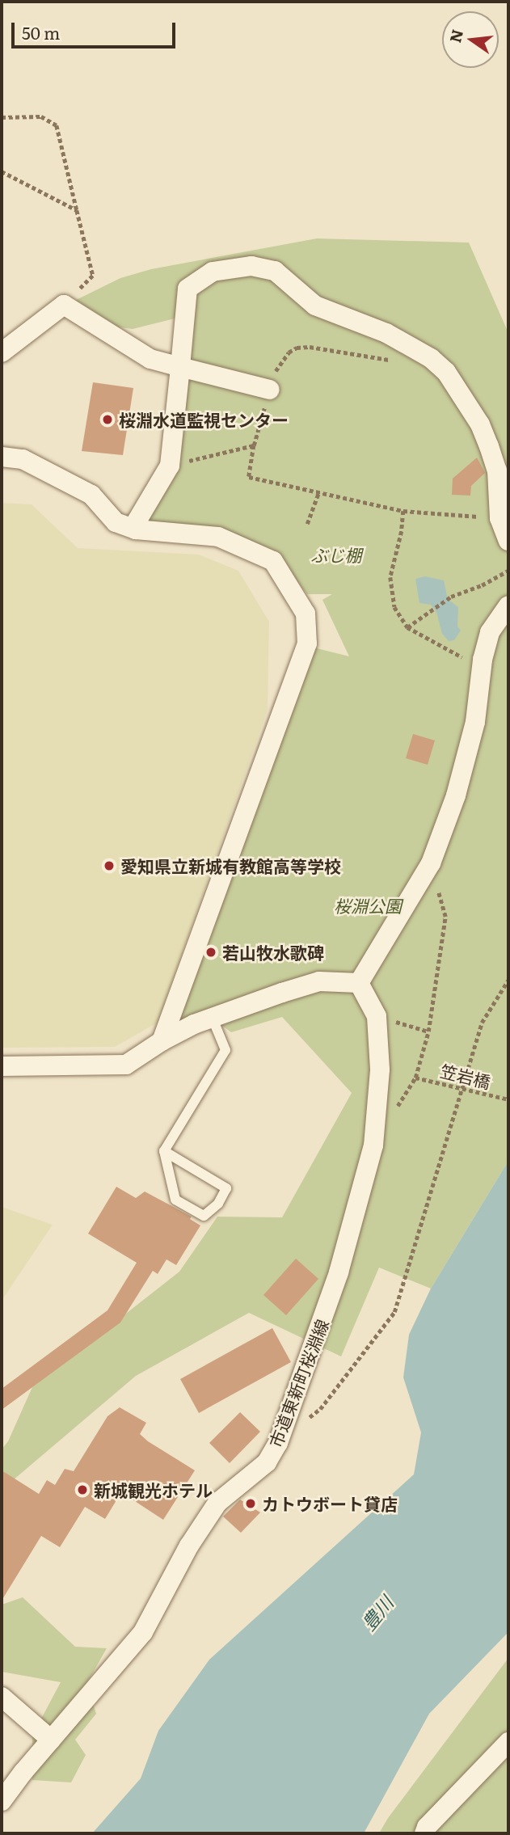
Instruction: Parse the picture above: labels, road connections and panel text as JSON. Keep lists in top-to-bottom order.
{
  "streets": {
    "street": ["市道東新町桜淵線"],
    "path": ["笠岩橋"]
  },
  "water": ["豊川"],
  "parks": ["ぶじ棚", "桜淵公園"],
  "places": [
    "桜淵水道監視センター",
    "愛知県立新城有教館高等学校",
    "若山牧水歌碑",
    "新城観光ホテル",
    "カトウボート貸店"
  ],
  "scale_bar": "50 m",
  "north": "left"
}
